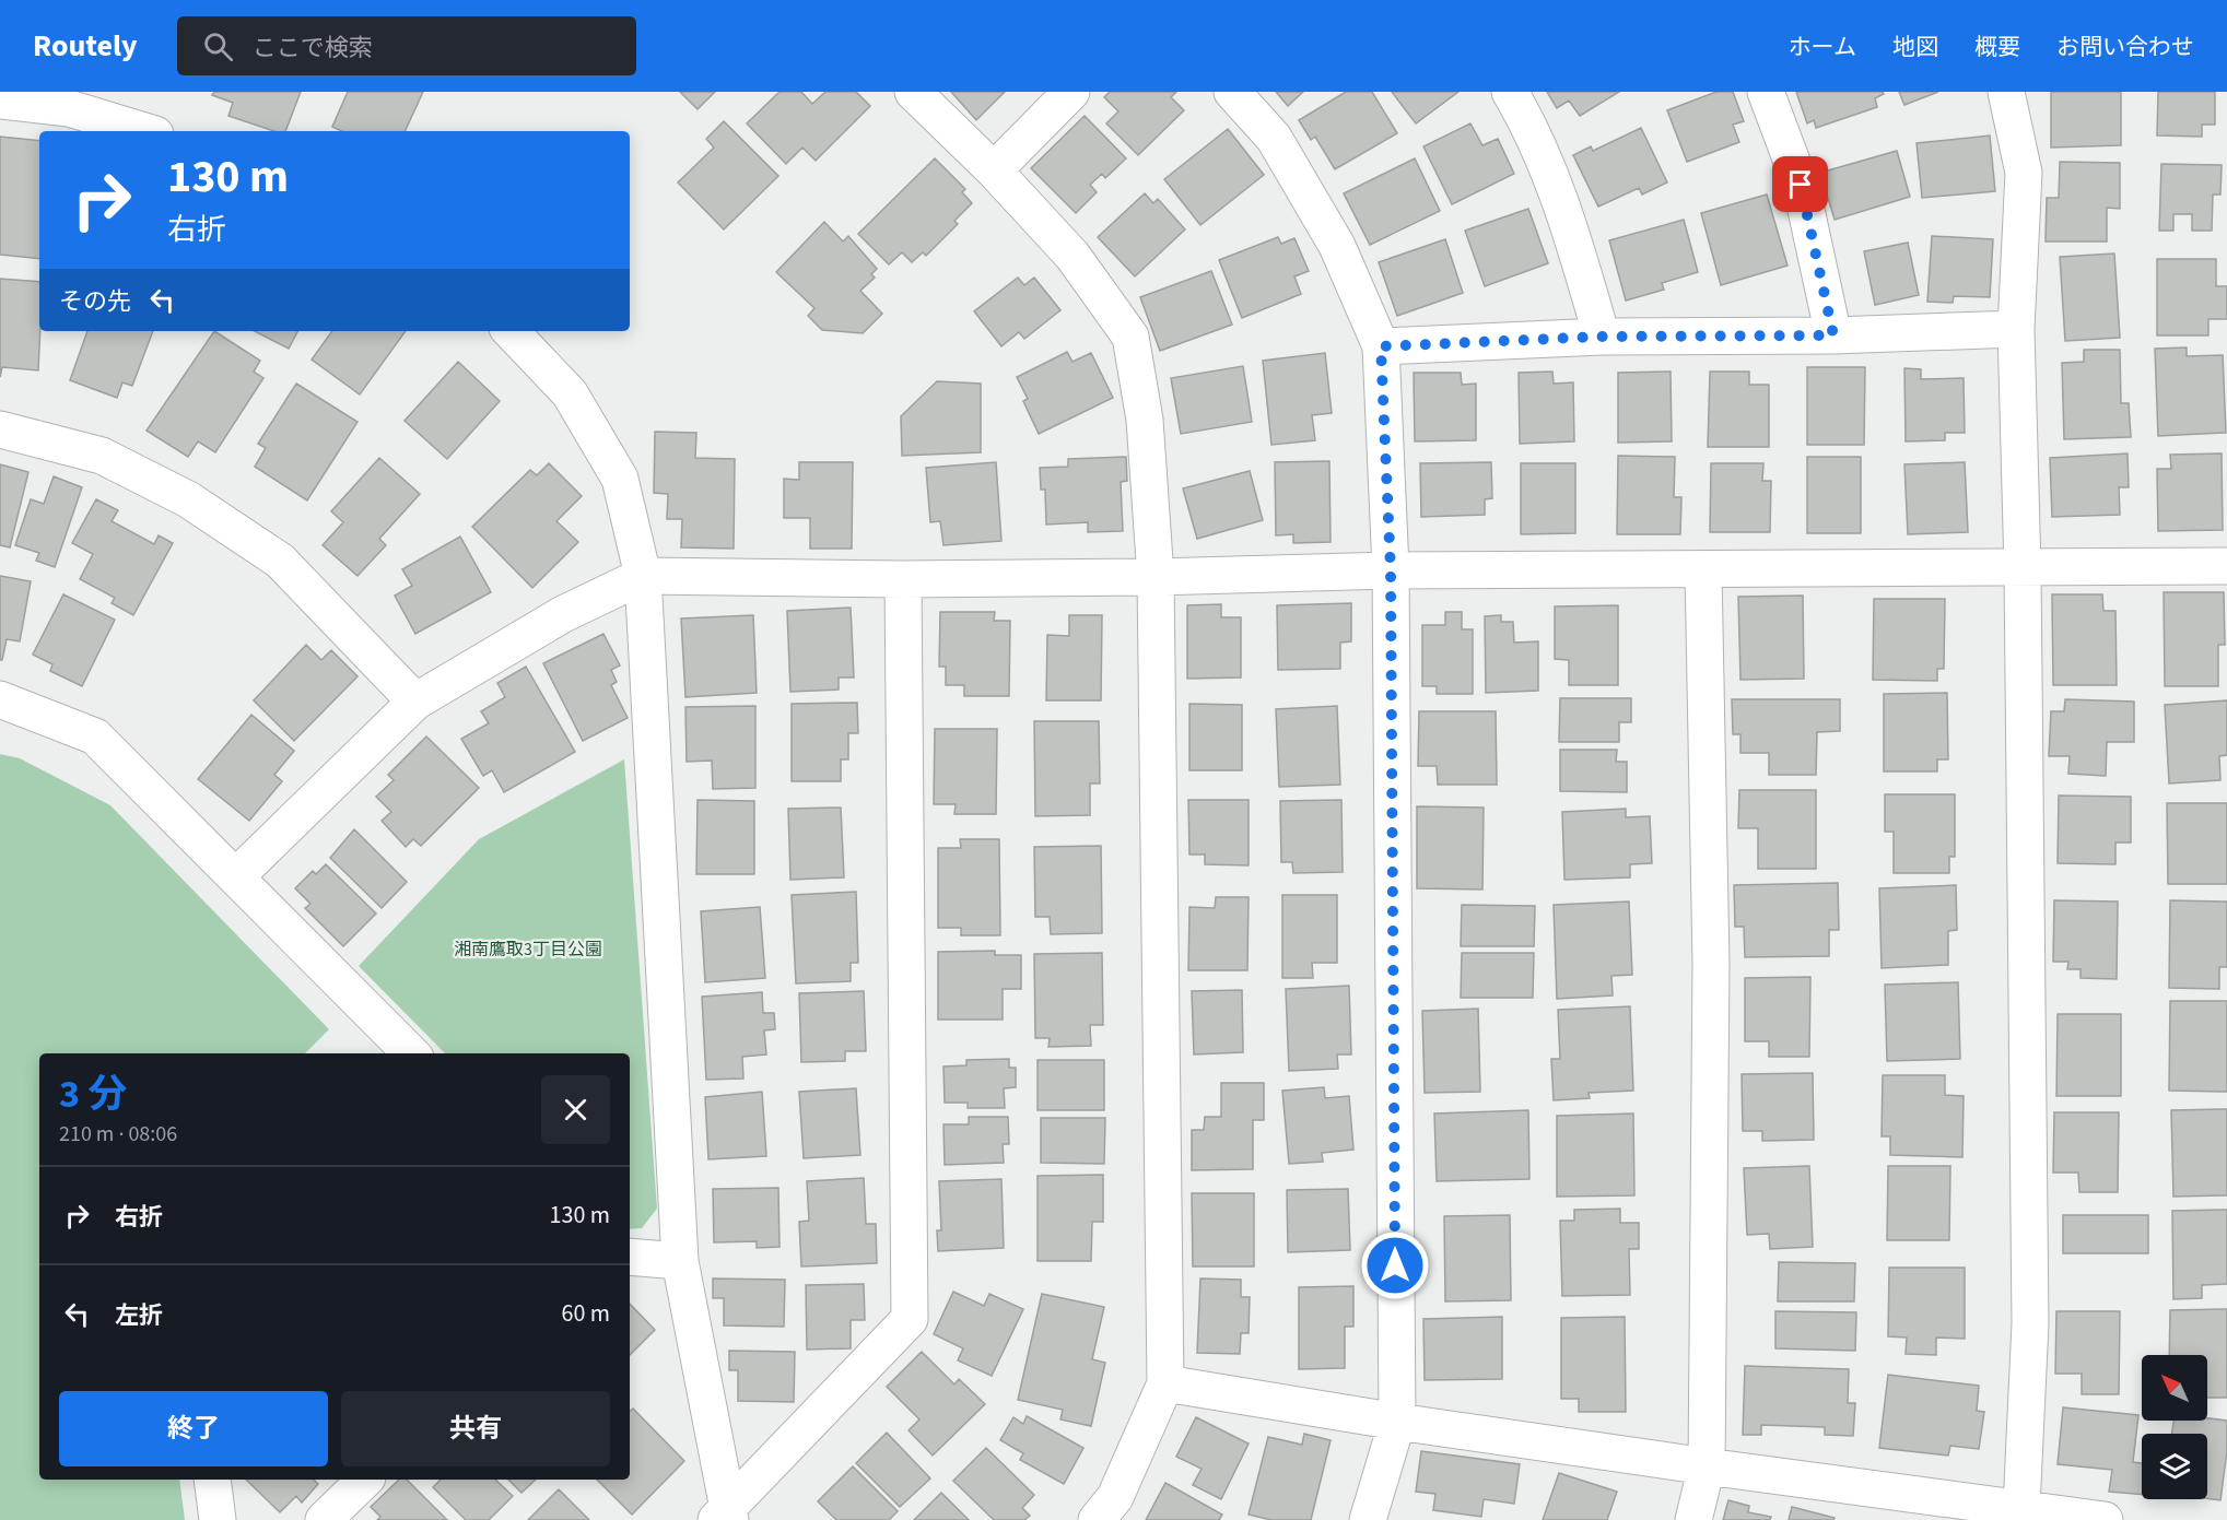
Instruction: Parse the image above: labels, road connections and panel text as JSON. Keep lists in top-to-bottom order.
{
  "parks": ["湘南鷹取3丁目公園"],
  "north": "top left",
  "page": {
    "header": "Routely",
    "search": "ここで検索",
    "nav": [
      "ホーム",
      "地図",
      "概要",
      "お問い合わせ"
    ],
    "turn": ["130 m", "右折"],
    "then": "その先",
    "heading": ["3 分", "210 m · 08:06"],
    "list": [
      {
        "name": "右折",
        "value": "130 m"
      },
      {
        "name": "左折",
        "value": "60 m"
      }
    ],
    "buttons": ["終了", "共有"]
  }
}
